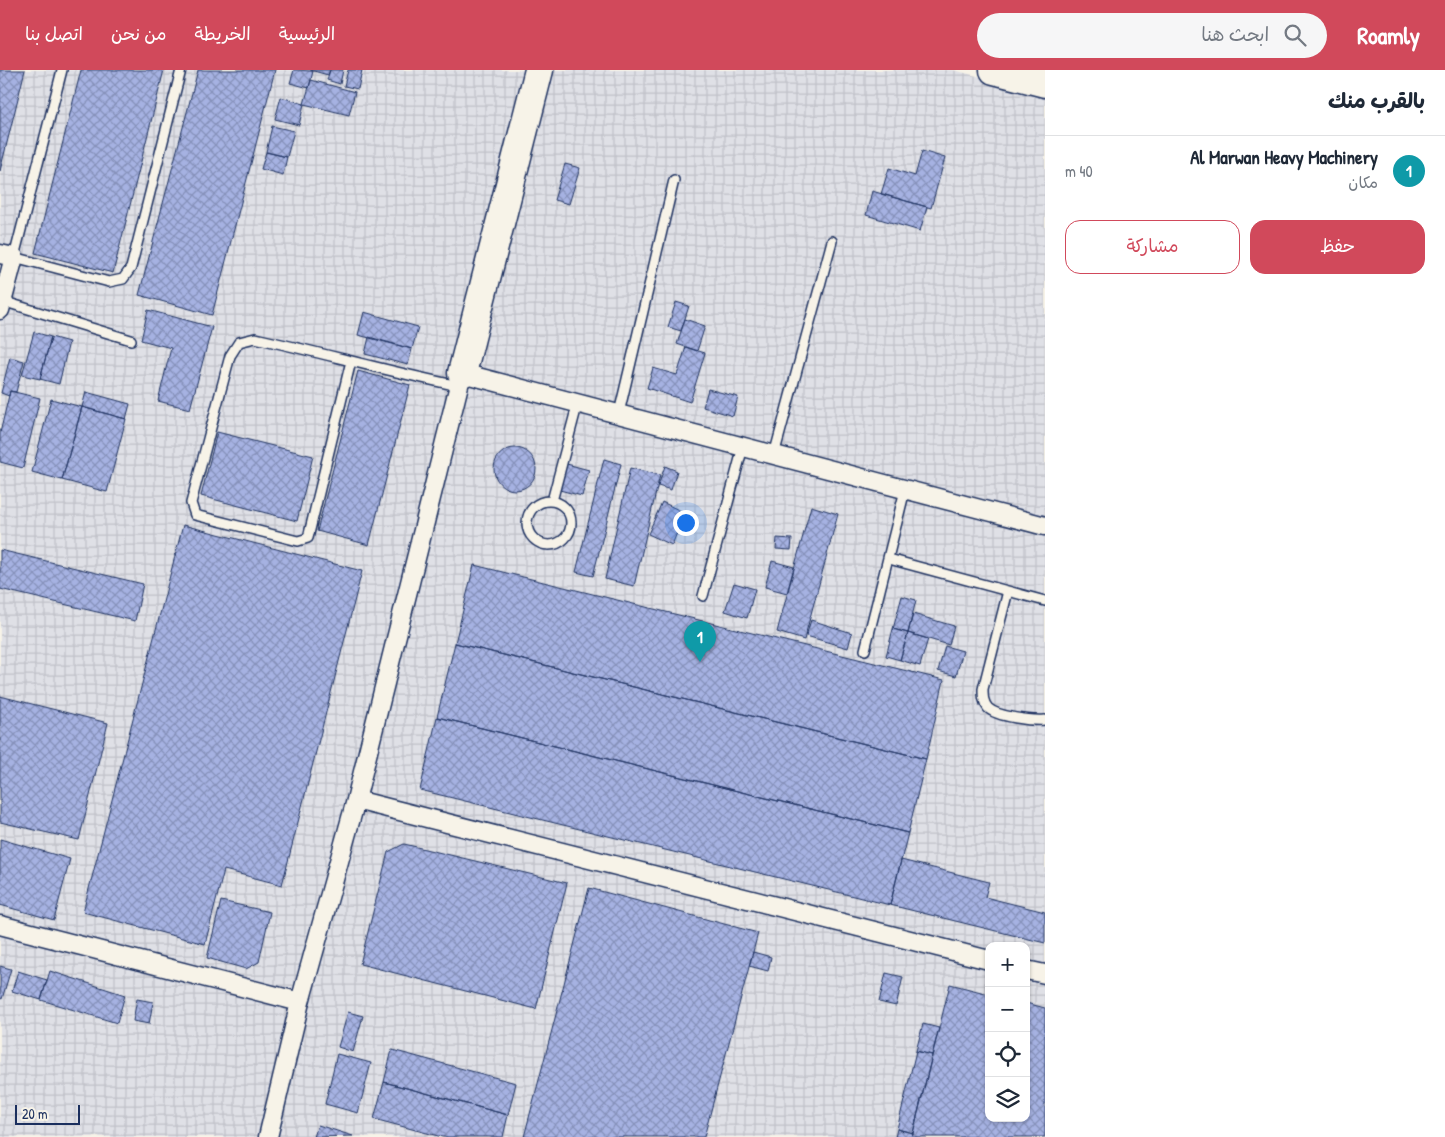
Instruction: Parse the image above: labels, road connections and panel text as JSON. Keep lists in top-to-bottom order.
{
  "scale_bar": "20 m",
  "page": {
    "header": "Roamly",
    "search": "ابحث هنا",
    "nav": [
      "الرئيسية",
      "الخريطة",
      "من نحن",
      "اتصل بنا"
    ],
    "heading": "بالقرب منك",
    "list": [
      {
        "mark": "1",
        "name": "Al Marwan Heavy Machinery",
        "note": "مكان",
        "value": "40 m"
      }
    ],
    "buttons": ["حفظ", "مشاركة"],
    "pins": "1",
    "map_buttons": ["+", "−"],
    "scale": "20 m"
  }
}
